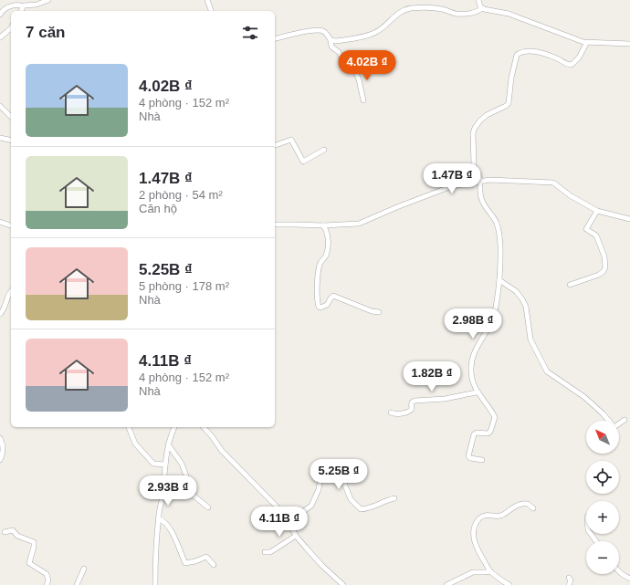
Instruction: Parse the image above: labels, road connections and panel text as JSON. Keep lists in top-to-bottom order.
{
  "north": "top left",
  "page": {
    "heading": "7 căn",
    "price": [
      "4.02B ₫",
      "1.47B ₫",
      "2.98B ₫",
      "1.82B ₫",
      "5.25B ₫",
      "2.93B ₫",
      "4.11B ₫"
    ],
    "list": [
      {
        "name": "4.02B ₫",
        "note": "4 phòng · 152 m² · Nhà"
      },
      {
        "name": "1.47B ₫",
        "note": "2 phòng · 54 m² · Căn hộ"
      },
      {
        "name": "5.25B ₫",
        "note": "5 phòng · 178 m² · Nhà"
      },
      {
        "name": "4.11B ₫",
        "note": "4 phòng · 152 m² · Nhà"
      }
    ],
    "map_buttons": ["+", "−"]
  }
}
